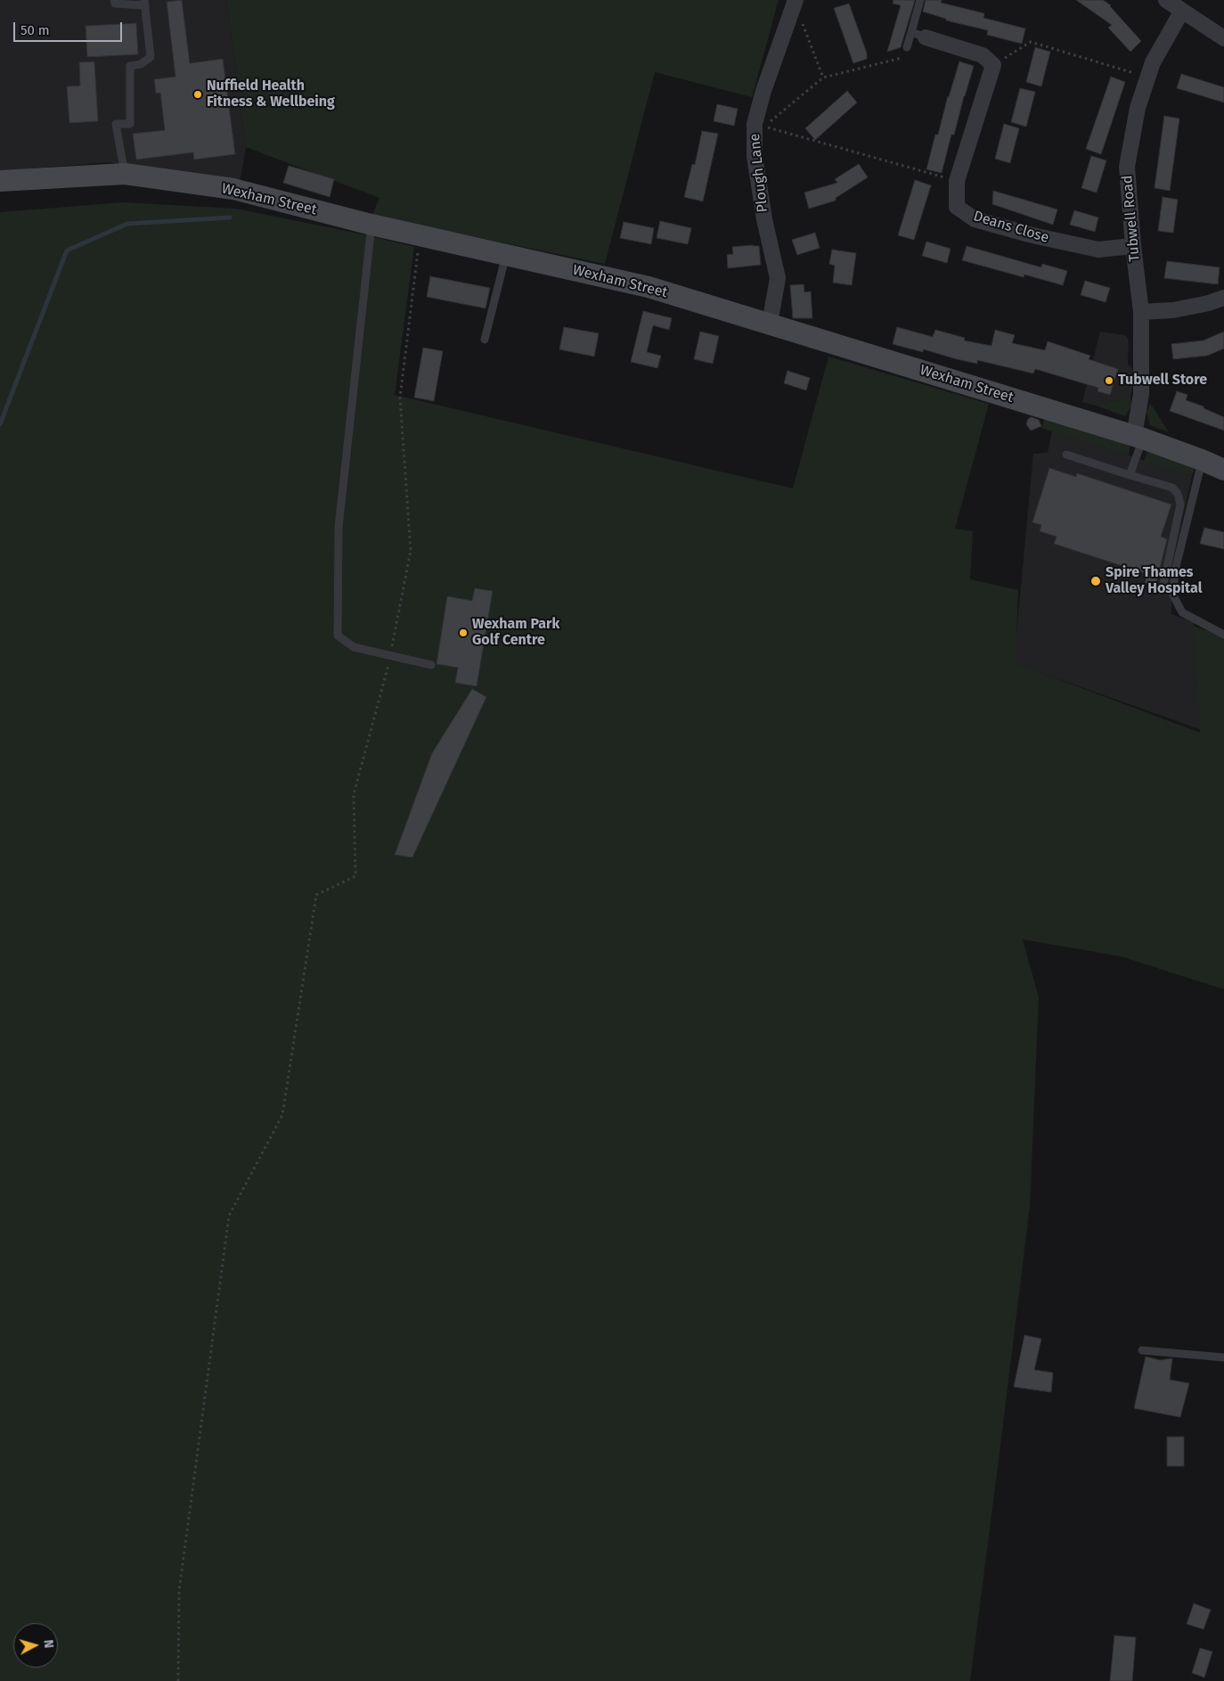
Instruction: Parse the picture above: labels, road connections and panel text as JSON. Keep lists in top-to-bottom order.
{
  "streets": {
    "street": [
      "Plough Lane",
      "Wexham Street",
      "Tubwell Road",
      "Deans Close"
    ]
  },
  "crossings": [
    ["Plough Lane", "Wexham Street"],
    ["Wexham Street", "Tubwell Road"],
    ["Tubwell Road", "Deans Close"]
  ],
  "places": [
    "Nuffield Health Fitness & Wellbeing",
    "Tubwell Store",
    "Spire Thames Valley Hospital",
    "Wexham Park Golf Centre"
  ],
  "scale_bar": "50 m",
  "north": "right"
}
